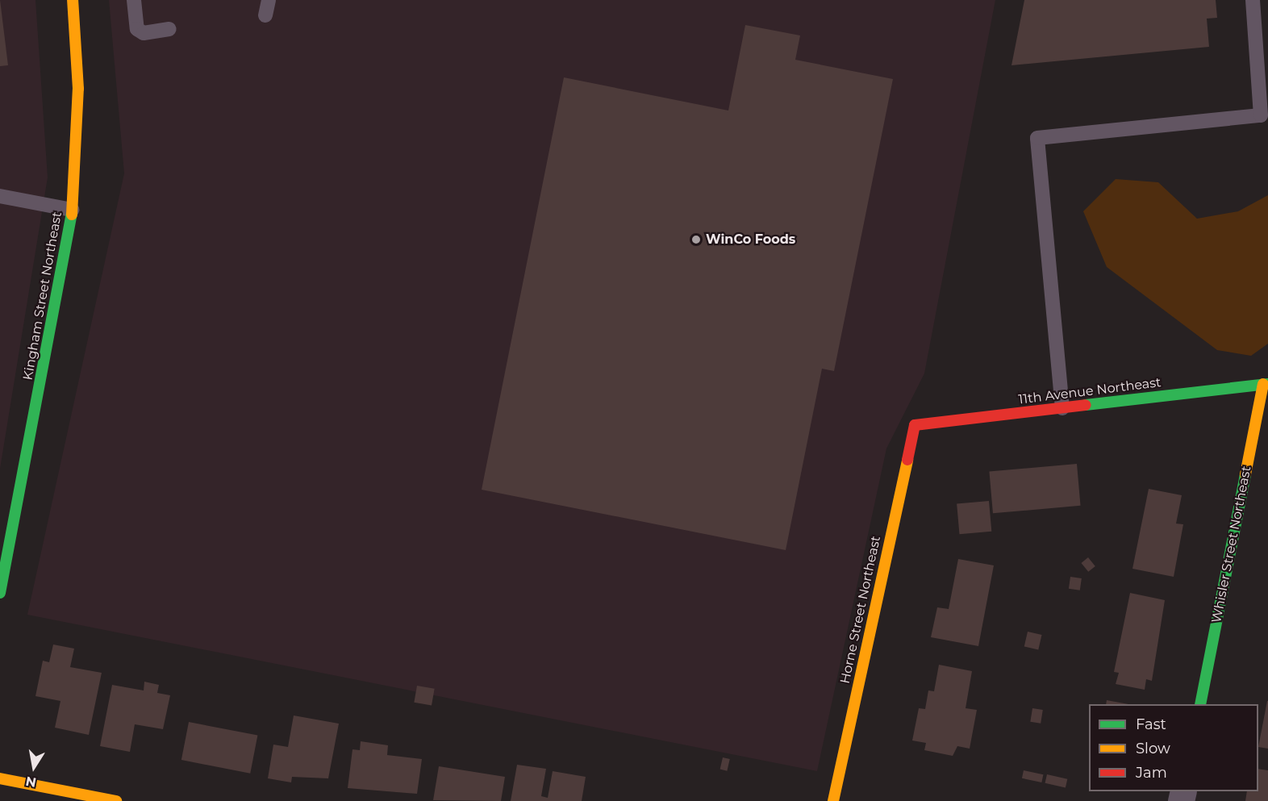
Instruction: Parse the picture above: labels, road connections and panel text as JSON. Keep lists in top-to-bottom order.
{
  "streets": {
    "street": [
      "Kingham Street Northeast",
      "11th Avenue Northeast",
      "Whisler Street Northeast",
      "Horne Street Northeast"
    ]
  },
  "crossings": [
    ["11th Avenue Northeast", "Whisler Street Northeast"],
    ["11th Avenue Northeast", "Horne Street Northeast"]
  ],
  "places": ["WinCo Foods"],
  "legend": ["Fast", "Slow", "Jam"],
  "north": "bottom"
}
